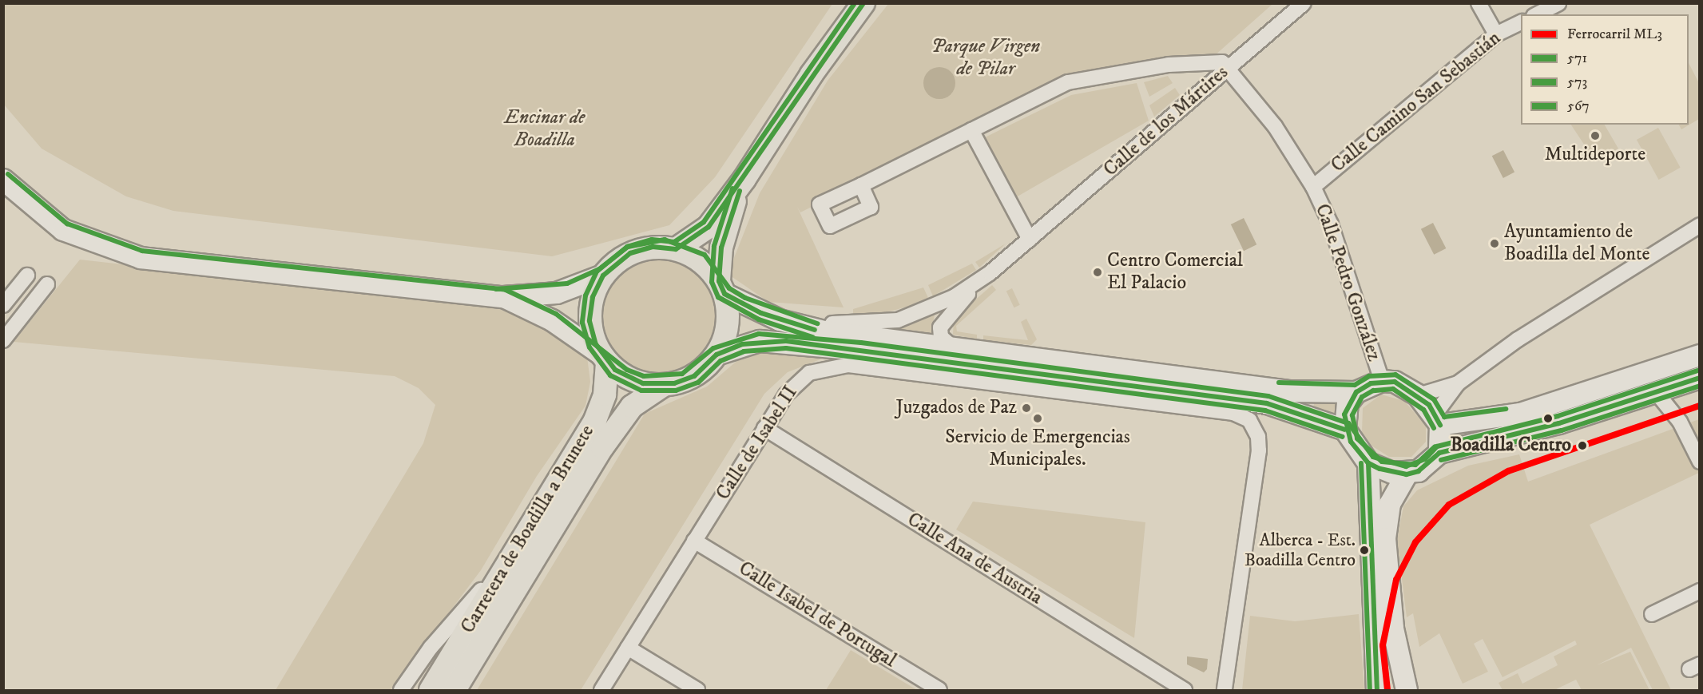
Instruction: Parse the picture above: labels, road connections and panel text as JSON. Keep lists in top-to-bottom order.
{
  "streets": {
    "main road": ["Carretera de Boadilla a Brunete"],
    "street": [
      "Calle Camino San Sebastián",
      "Calle de los Mártires",
      "Calle Pedro González",
      "Calle de Isabel II",
      "Calle Ana de Austria",
      "Calle Isabel de Portugal"
    ]
  },
  "crossings": [
    ["Calle Camino San Sebastián", "Calle Pedro González"],
    ["Calle de los Mártires", "Calle Pedro González"],
    ["Calle de Isabel II", "Calle Ana de Austria"],
    ["Calle de Isabel II", "Calle Isabel de Portugal"]
  ],
  "parks": ["Parque Virgen de Pilar", "Encinar de Boadilla"],
  "places": [
    "Multideporte",
    "Ayuntamiento de Boadilla del Monte",
    "Centro Comercial El Palacio",
    "Juzgados de Paz",
    "Servicio de Emergencias Municipales.",
    "Boadilla Centro",
    "Alberca - Est. Boadilla Centro"
  ],
  "lines": [
    "transit line 571",
    "transit line 573",
    "transit line 567",
    "rail line ML3"
  ],
  "legend": [
    "Ferrocarril ML3",
    "571",
    "573",
    "567"
  ]
}
